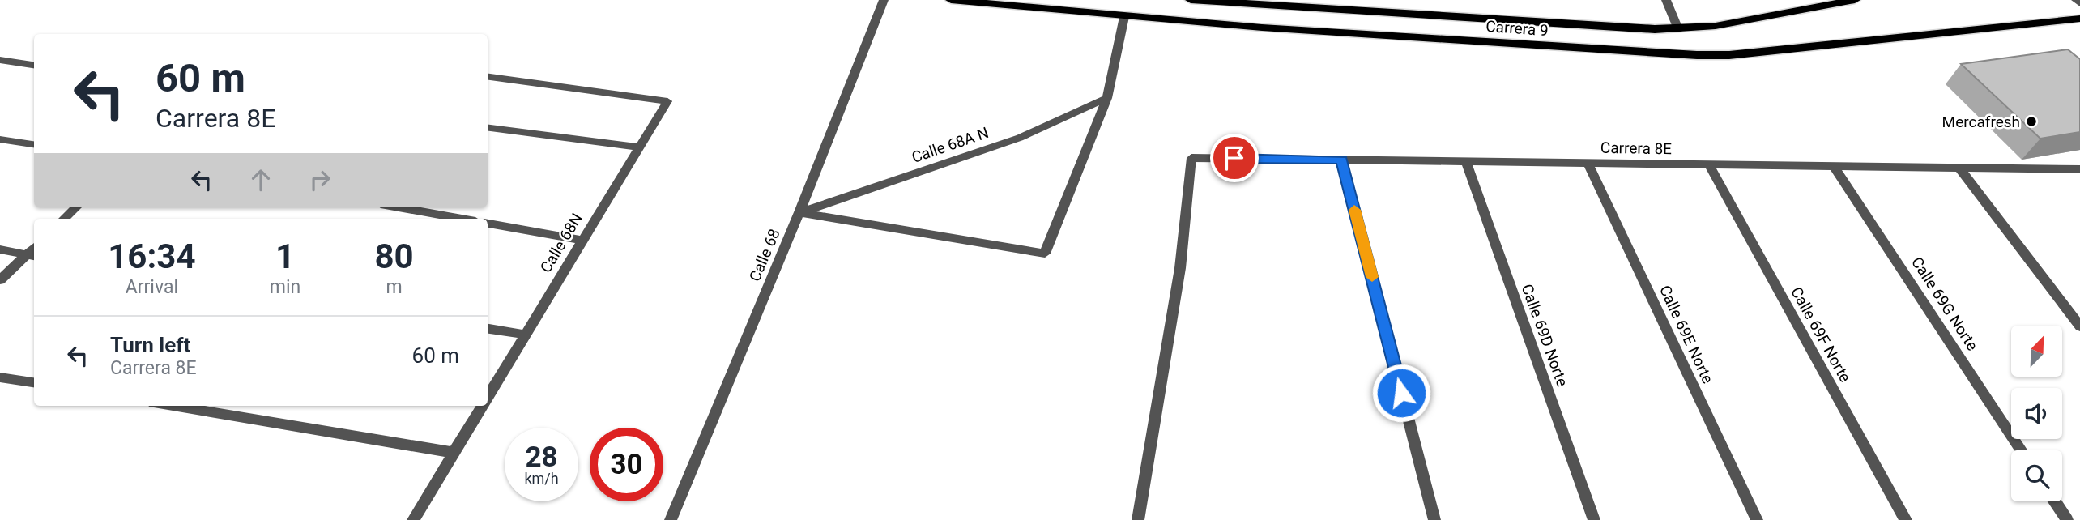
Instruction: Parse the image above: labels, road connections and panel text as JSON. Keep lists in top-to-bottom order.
{
  "streets": {
    "main road": ["Carrera 9"],
    "street": [
      "Calle 68A N",
      "Carrera 8E",
      "Calle 68N",
      "Calle 68",
      "Calle 69G Norte",
      "Calle 69E Norte",
      "Calle 69F Norte",
      "Calle 69D Norte"
    ]
  },
  "crossings": [
    ["Calle 68A N", "Calle 68"],
    ["Carrera 8E", "Calle 69G Norte"],
    ["Carrera 8E", "Calle 69E Norte"],
    ["Carrera 8E", "Calle 69F Norte"],
    ["Carrera 8E", "Calle 69D Norte"]
  ],
  "places": ["Mercafresh"],
  "north": "top right",
  "page": {
    "turn": ["60 m", "Carrera 8E"],
    "eta": [
      "16:34",
      "Arrival",
      "1",
      "min",
      "80",
      "m"
    ],
    "list": [
      {
        "name": "Turn left",
        "note": "Carrera 8E",
        "value": "60 m"
      }
    ],
    "speed": "28 km/h",
    "limit": "30"
  }
}
